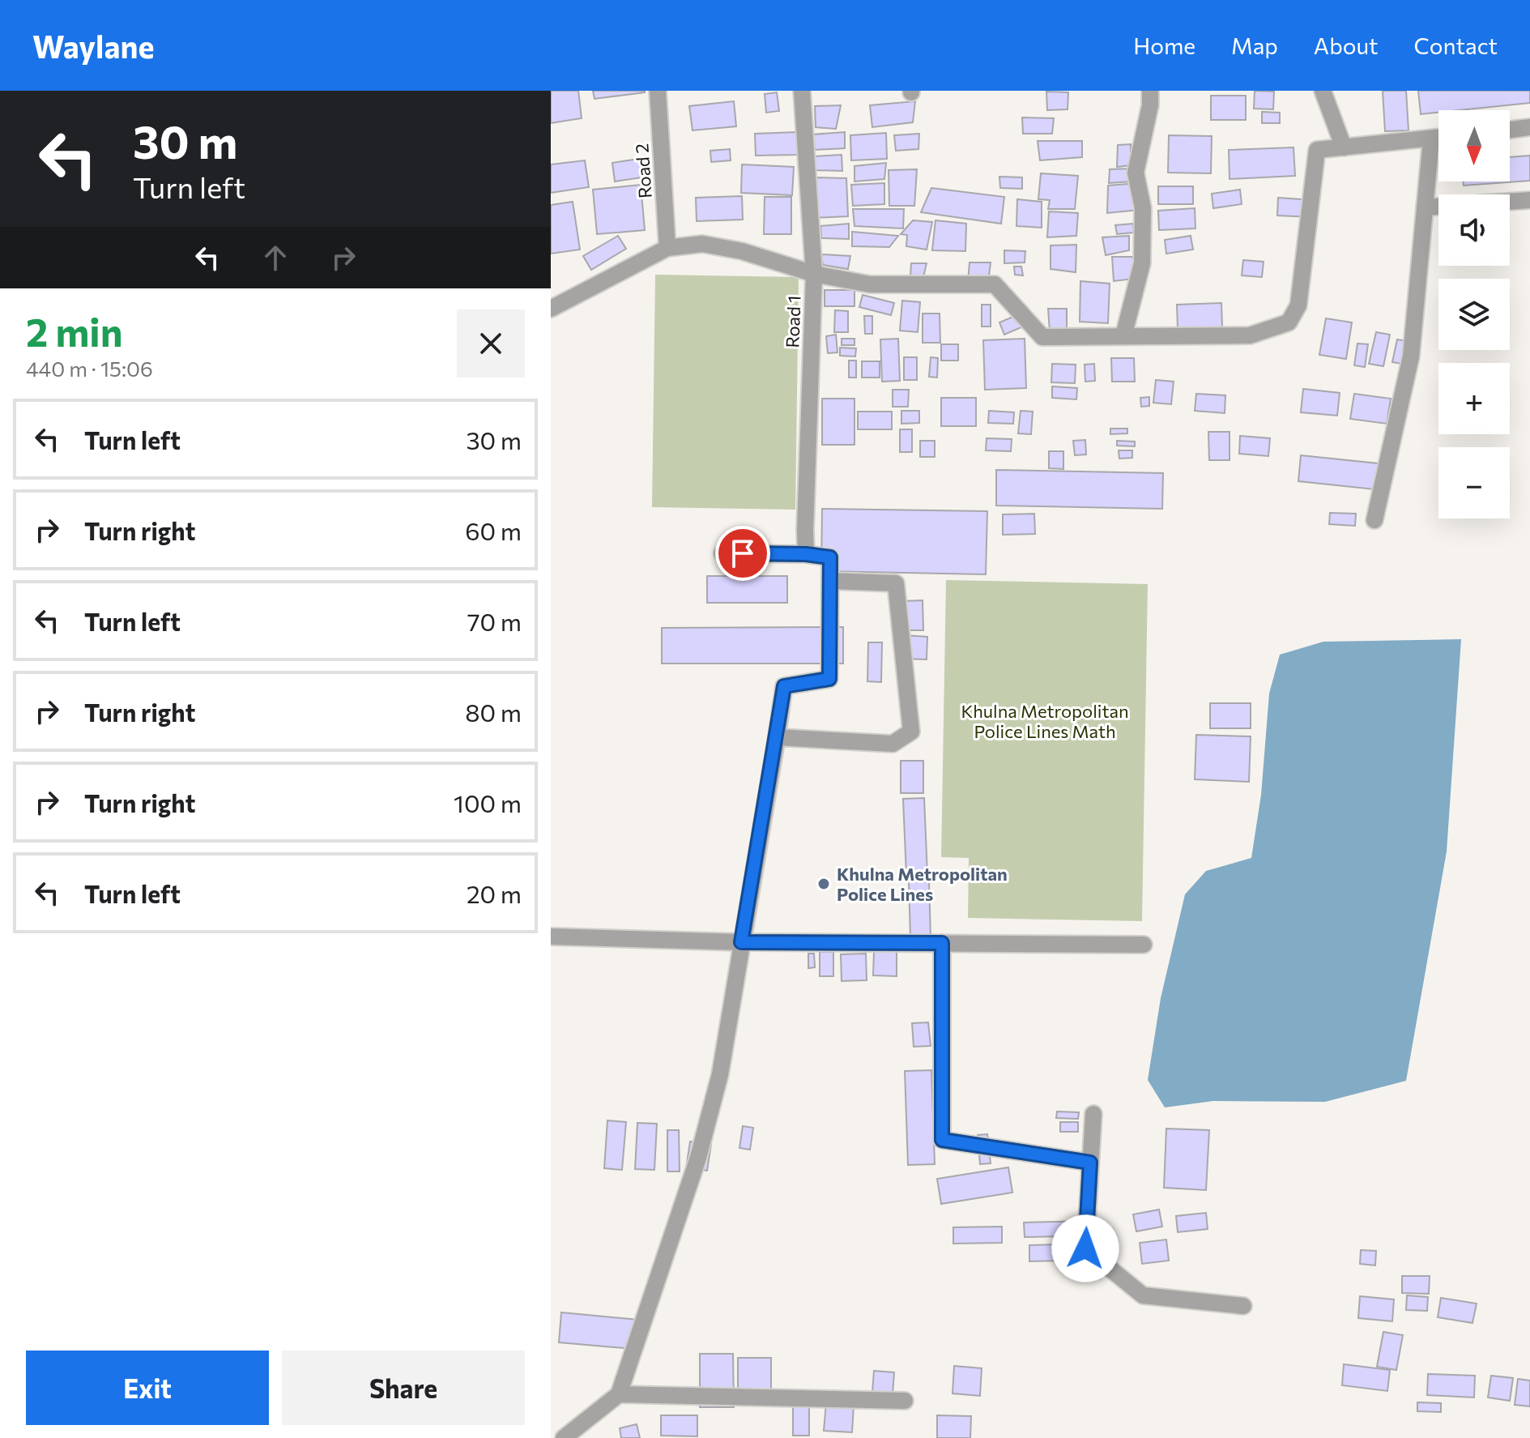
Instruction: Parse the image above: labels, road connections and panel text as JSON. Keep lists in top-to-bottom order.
{
  "streets": {
    "street": ["Road 2", "Road 1"]
  },
  "parks": ["Khulna Metropolitan Police Lines Math"],
  "places": ["Khulna Metropolitan Police Lines"],
  "north": "bottom",
  "page": {
    "header": "Waylane",
    "nav": [
      "Home",
      "Map",
      "About",
      "Contact"
    ],
    "turn": ["30 m", "Turn left"],
    "map_buttons": ["+", "−"],
    "heading": ["2 min", "440 m · 15:06"],
    "list": [
      {
        "name": "Turn left",
        "value": "30 m"
      },
      {
        "name": "Turn right",
        "value": "60 m"
      },
      {
        "name": "Turn left",
        "value": "70 m"
      },
      {
        "name": "Turn right",
        "value": "80 m"
      },
      {
        "name": "Turn right",
        "value": "100 m"
      },
      {
        "name": "Turn left",
        "value": "20 m"
      }
    ],
    "buttons": ["Exit", "Share"]
  }
}
